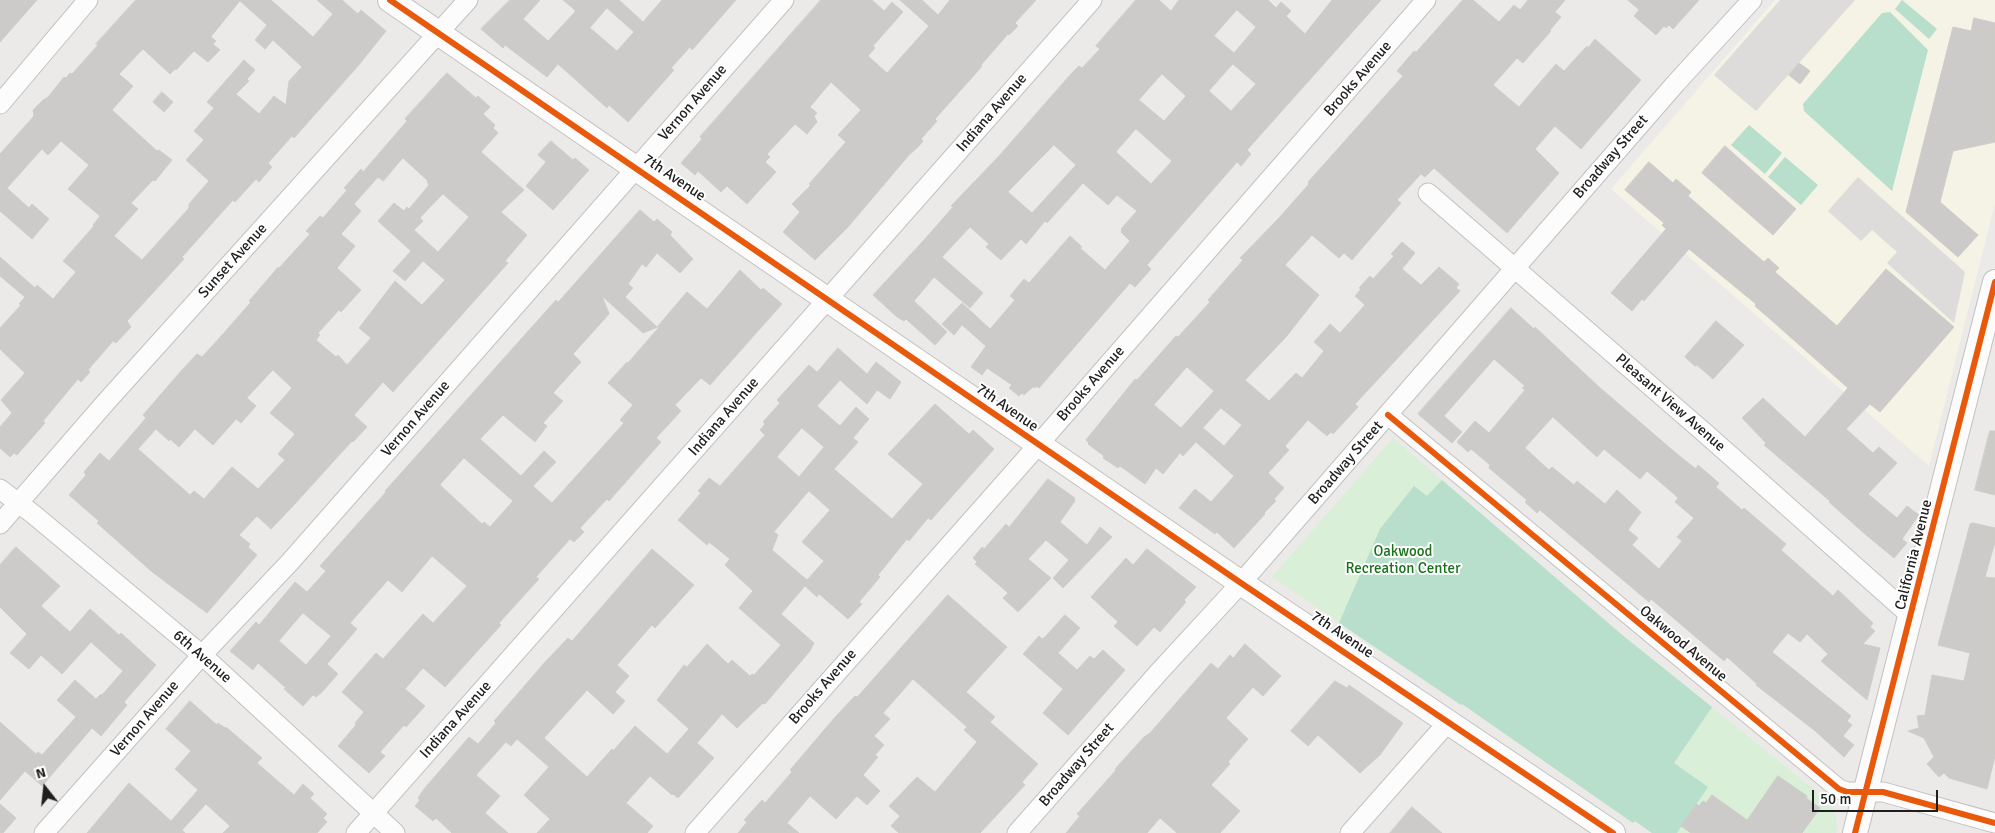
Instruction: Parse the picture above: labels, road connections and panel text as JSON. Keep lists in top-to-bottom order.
{
  "streets": {
    "street": [
      "Brooks Avenue",
      "Vernon Avenue",
      "Indiana Avenue",
      "Broadway Street",
      "7th Avenue",
      "Sunset Avenue",
      "Pleasant View Avenue",
      "California Avenue",
      "Oakwood Avenue",
      "6th Avenue"
    ]
  },
  "crossings": [
    ["Brooks Avenue", "7th Avenue"],
    ["Vernon Avenue", "7th Avenue"],
    ["Vernon Avenue", "6th Avenue"],
    ["Indiana Avenue", "7th Avenue"],
    ["Indiana Avenue", "6th Avenue"],
    ["Broadway Street", "7th Avenue"],
    ["Broadway Street", "Pleasant View Avenue"],
    ["Broadway Street", "Oakwood Avenue"],
    ["7th Avenue", "Sunset Avenue"],
    ["Sunset Avenue", "6th Avenue"],
    ["Pleasant View Avenue", "California Avenue"],
    ["California Avenue", "Oakwood Avenue"]
  ],
  "parks": ["Oakwood Recreation Center"],
  "scale_bar": "50 m",
  "north": "top"
}
